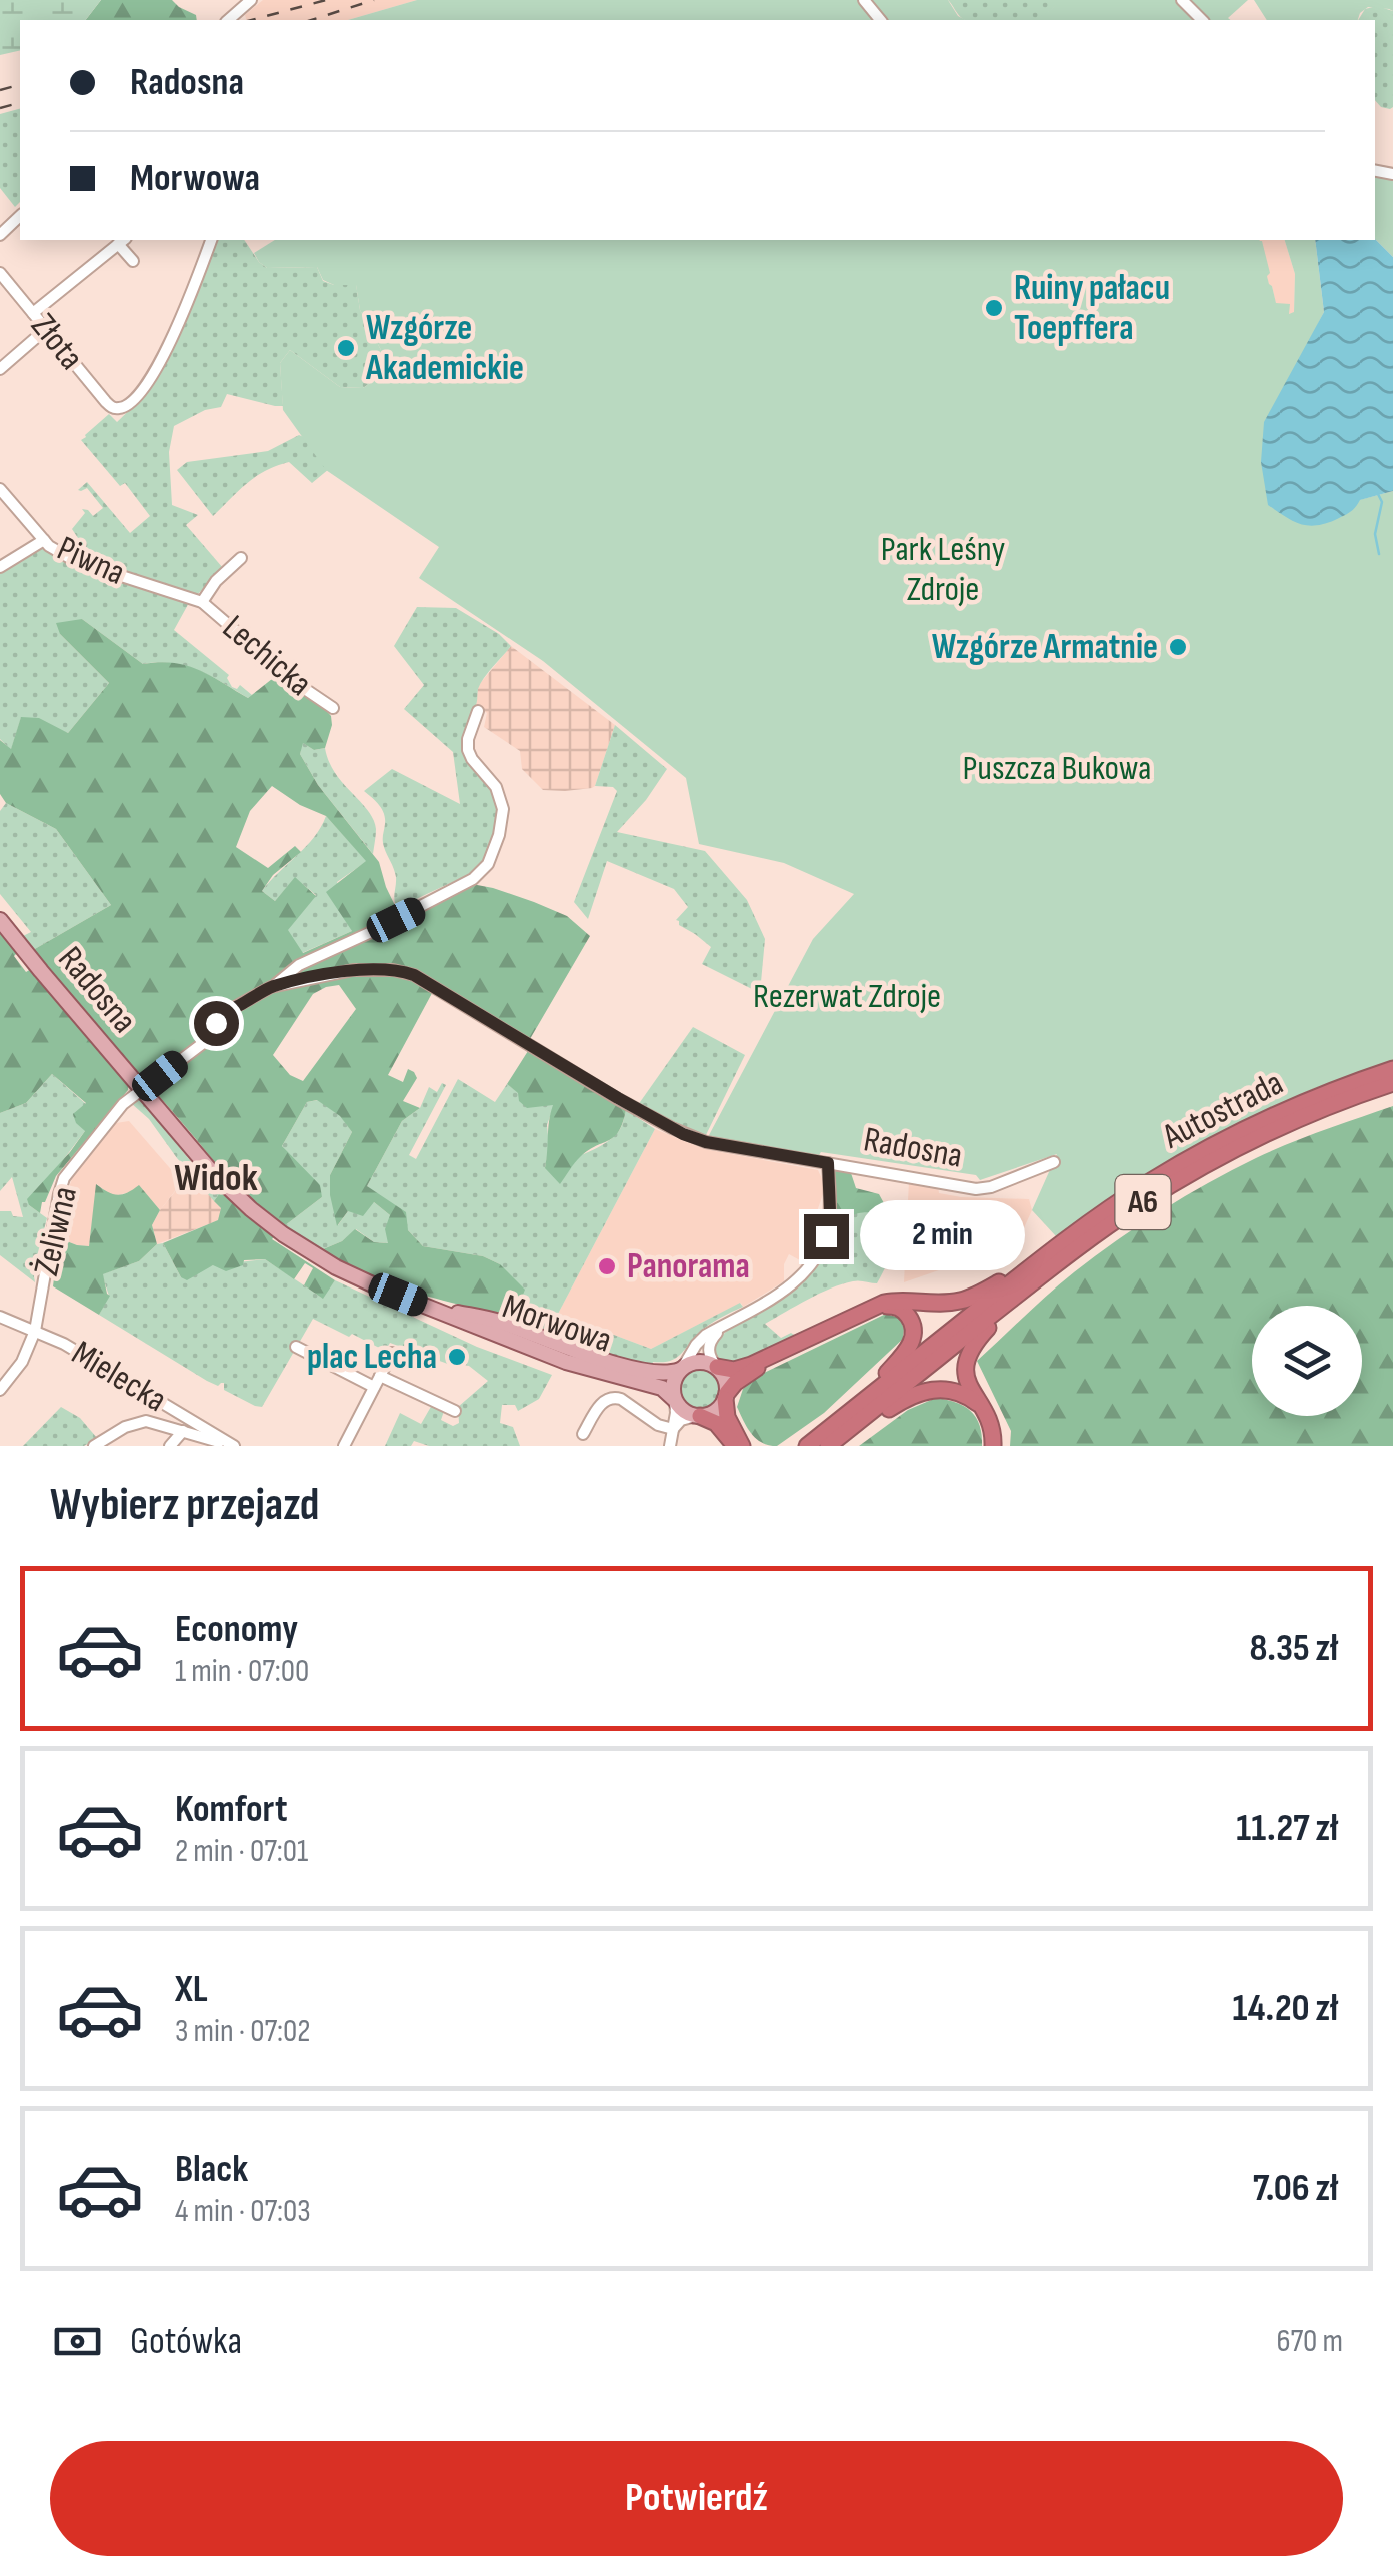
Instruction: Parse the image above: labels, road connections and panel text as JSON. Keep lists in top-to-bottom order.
{
  "streets": {
    "highway": ["Autostrada", "A6"],
    "main road": ["Radosna", "Morwowa"],
    "street": [
      "Złota",
      "Piwna",
      "Lechicka",
      "Żeliwna",
      "Mielecka"
    ]
  },
  "crossings": [
    ["Piwna", "Lechicka"],
    ["Radosna", "Żeliwna"],
    ["Radosna", "Morwowa"],
    ["Żeliwna", "Morwowa"],
    ["Żeliwna", "Mielecka"]
  ],
  "districts": ["Widok"],
  "parks": ["Park Leśny Zdroje", "Puszcza Bukowa", "Rezerwat Zdroje"],
  "places": [
    "Ruiny pałacu Toepffera",
    "Wzgórze Akademickie",
    "Wzgórze Armatnie",
    "Panorama",
    "plac Lecha"
  ],
  "page": {
    "banner": ["Radosna", "Morwowa"],
    "bubble": "2 min",
    "heading": "Wybierz przejazd",
    "list": [
      {
        "name": "Economy",
        "note": "1 min · 07:00",
        "value": "8.35 zł"
      },
      {
        "name": "Komfort",
        "note": "2 min · 07:01",
        "value": "11.27 zł"
      },
      {
        "name": "XL",
        "note": "3 min · 07:02",
        "value": "14.20 zł"
      },
      {
        "name": "Black",
        "note": "4 min · 07:03",
        "value": "7.06 zł"
      }
    ],
    "pay": ["Gotówka", "670 m"],
    "buttons": "Potwierdź"
  }
}
